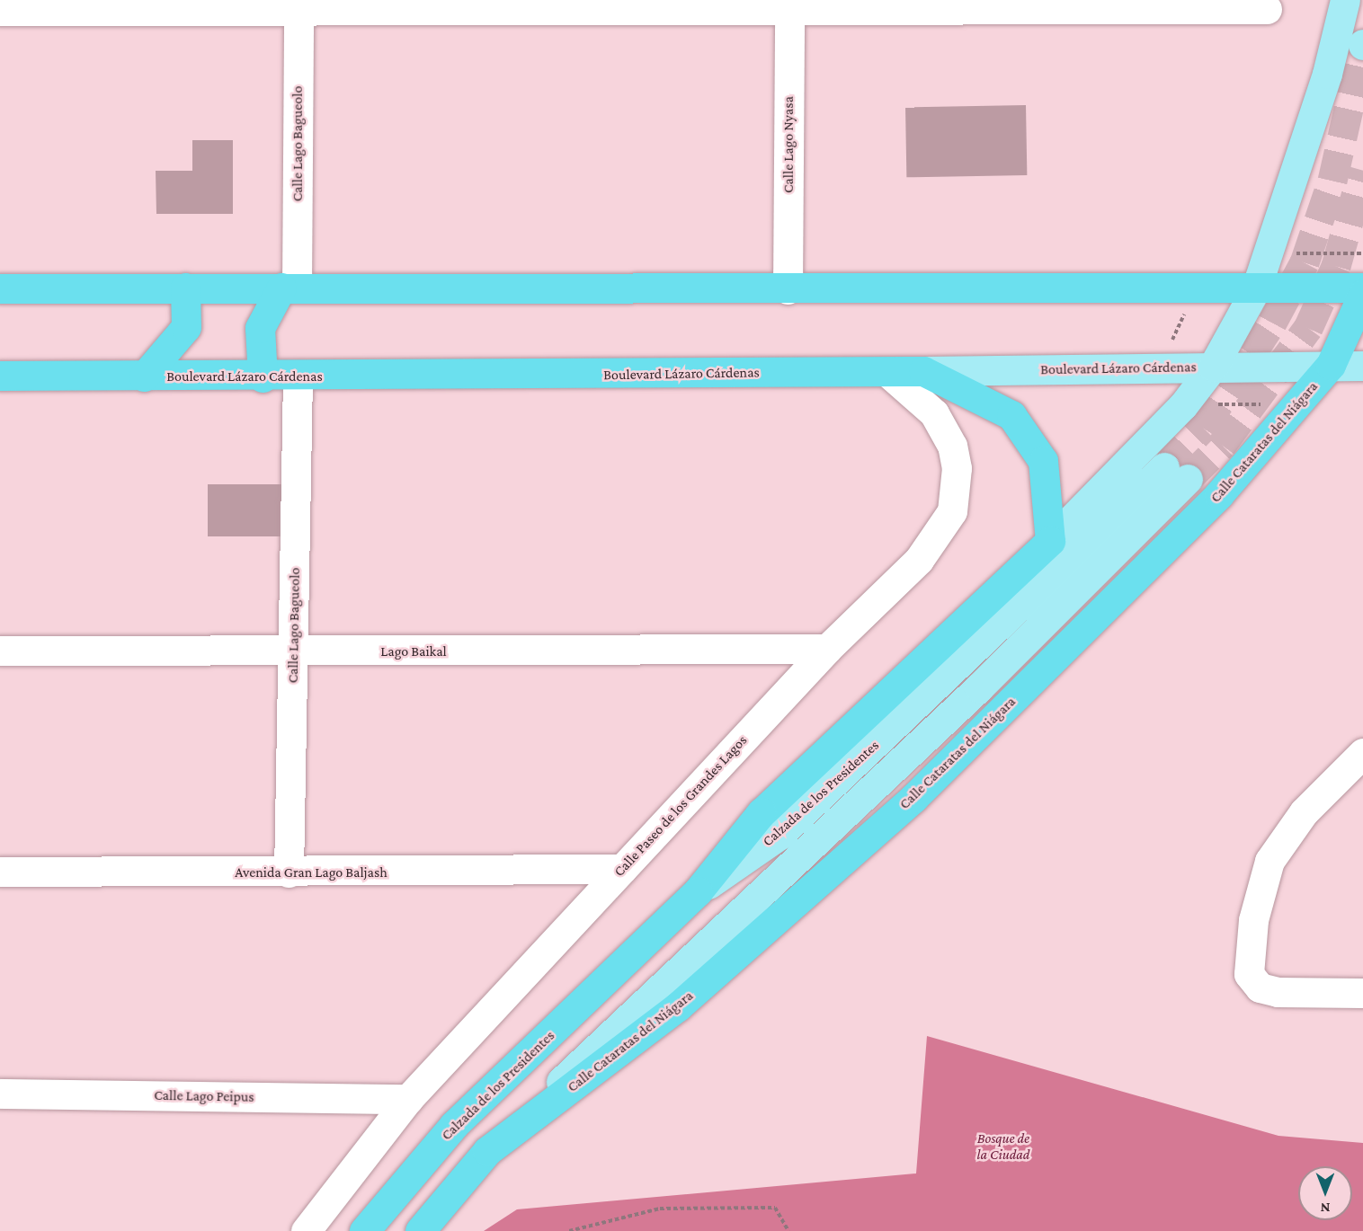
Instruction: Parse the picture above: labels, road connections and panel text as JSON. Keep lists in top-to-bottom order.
{
  "streets": {
    "highway": ["Boulevard Lázaro Cárdenas", "Calle Cataratas del Niágara", "Calzada de los Presidentes"],
    "street": [
      "Calle Lago Bagueolo",
      "Calle Lago Nyasa",
      "Lago Baikal",
      "Calle Paseo de los Grandes Lagos",
      "Avenida Gran Lago Baljash",
      "Calle Lago Peipus"
    ]
  },
  "crossings": [
    ["Calle Lago Bagueolo", "Boulevard Lázaro Cárdenas"],
    ["Calle Lago Bagueolo", "Lago Baikal"],
    ["Calle Lago Bagueolo", "Avenida Gran Lago Baljash"],
    ["Boulevard Lázaro Cárdenas", "Calle Cataratas del Niágara"],
    ["Boulevard Lázaro Cárdenas", "Calle Paseo de los Grandes Lagos"],
    ["Calle Cataratas del Niágara", "Calzada de los Presidentes"],
    ["Lago Baikal", "Calle Paseo de los Grandes Lagos"],
    ["Calle Paseo de los Grandes Lagos", "Avenida Gran Lago Baljash"],
    ["Calle Paseo de los Grandes Lagos", "Calle Lago Peipus"]
  ],
  "parks": ["Bosque de la Ciudad"],
  "north": "bottom"
}
